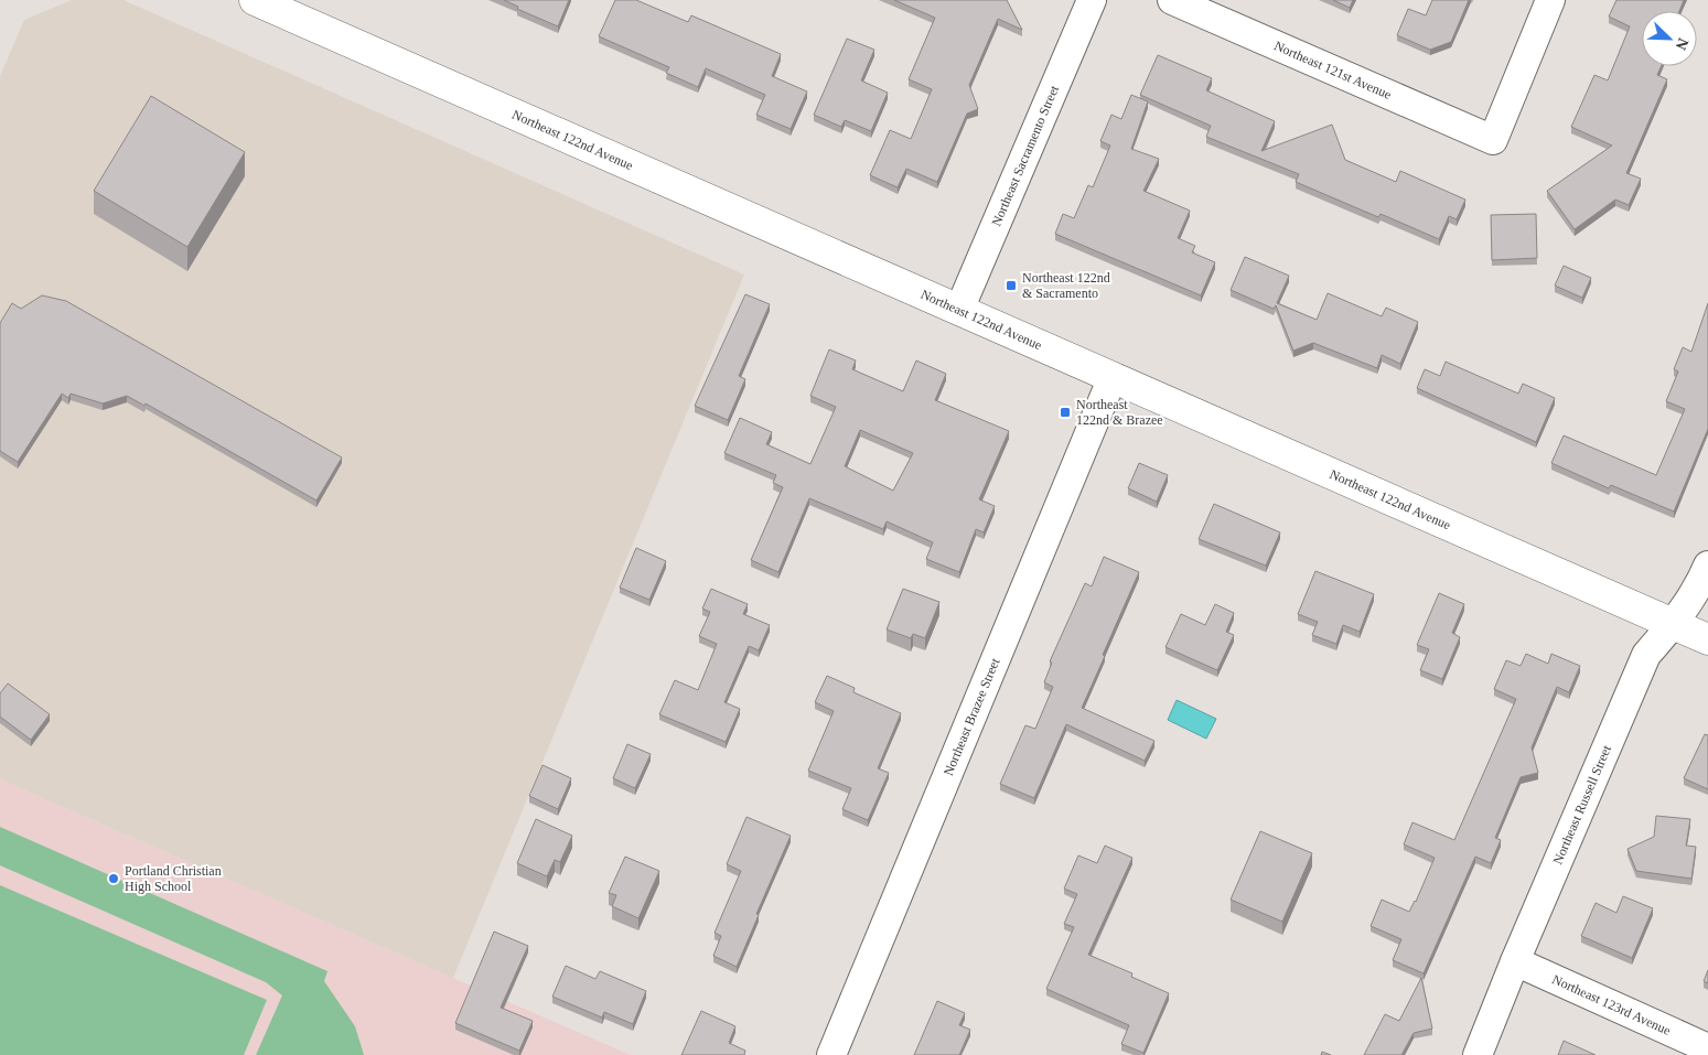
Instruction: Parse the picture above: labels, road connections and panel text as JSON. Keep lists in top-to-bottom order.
{
  "streets": {
    "main road": ["Northeast 122nd Avenue"],
    "street": [
      "Northeast 121st Avenue",
      "Northeast Sacramento Street",
      "Northeast Brazee Street",
      "Northeast Russell Street",
      "Northeast 123rd Avenue"
    ]
  },
  "crossings": [
    ["Northeast 122nd Avenue", "Northeast Sacramento Street"],
    ["Northeast 122nd Avenue", "Northeast Brazee Street"],
    ["Northeast 122nd Avenue", "Northeast Russell Street"],
    ["Northeast Russell Street", "Northeast 123rd Avenue"]
  ],
  "places": {
    "transit": ["Northeast 122nd & Sacramento", "Northeast 122nd & Brazee"],
    "other": ["Portland Christian High School"]
  },
  "north": "bottom right"
}
